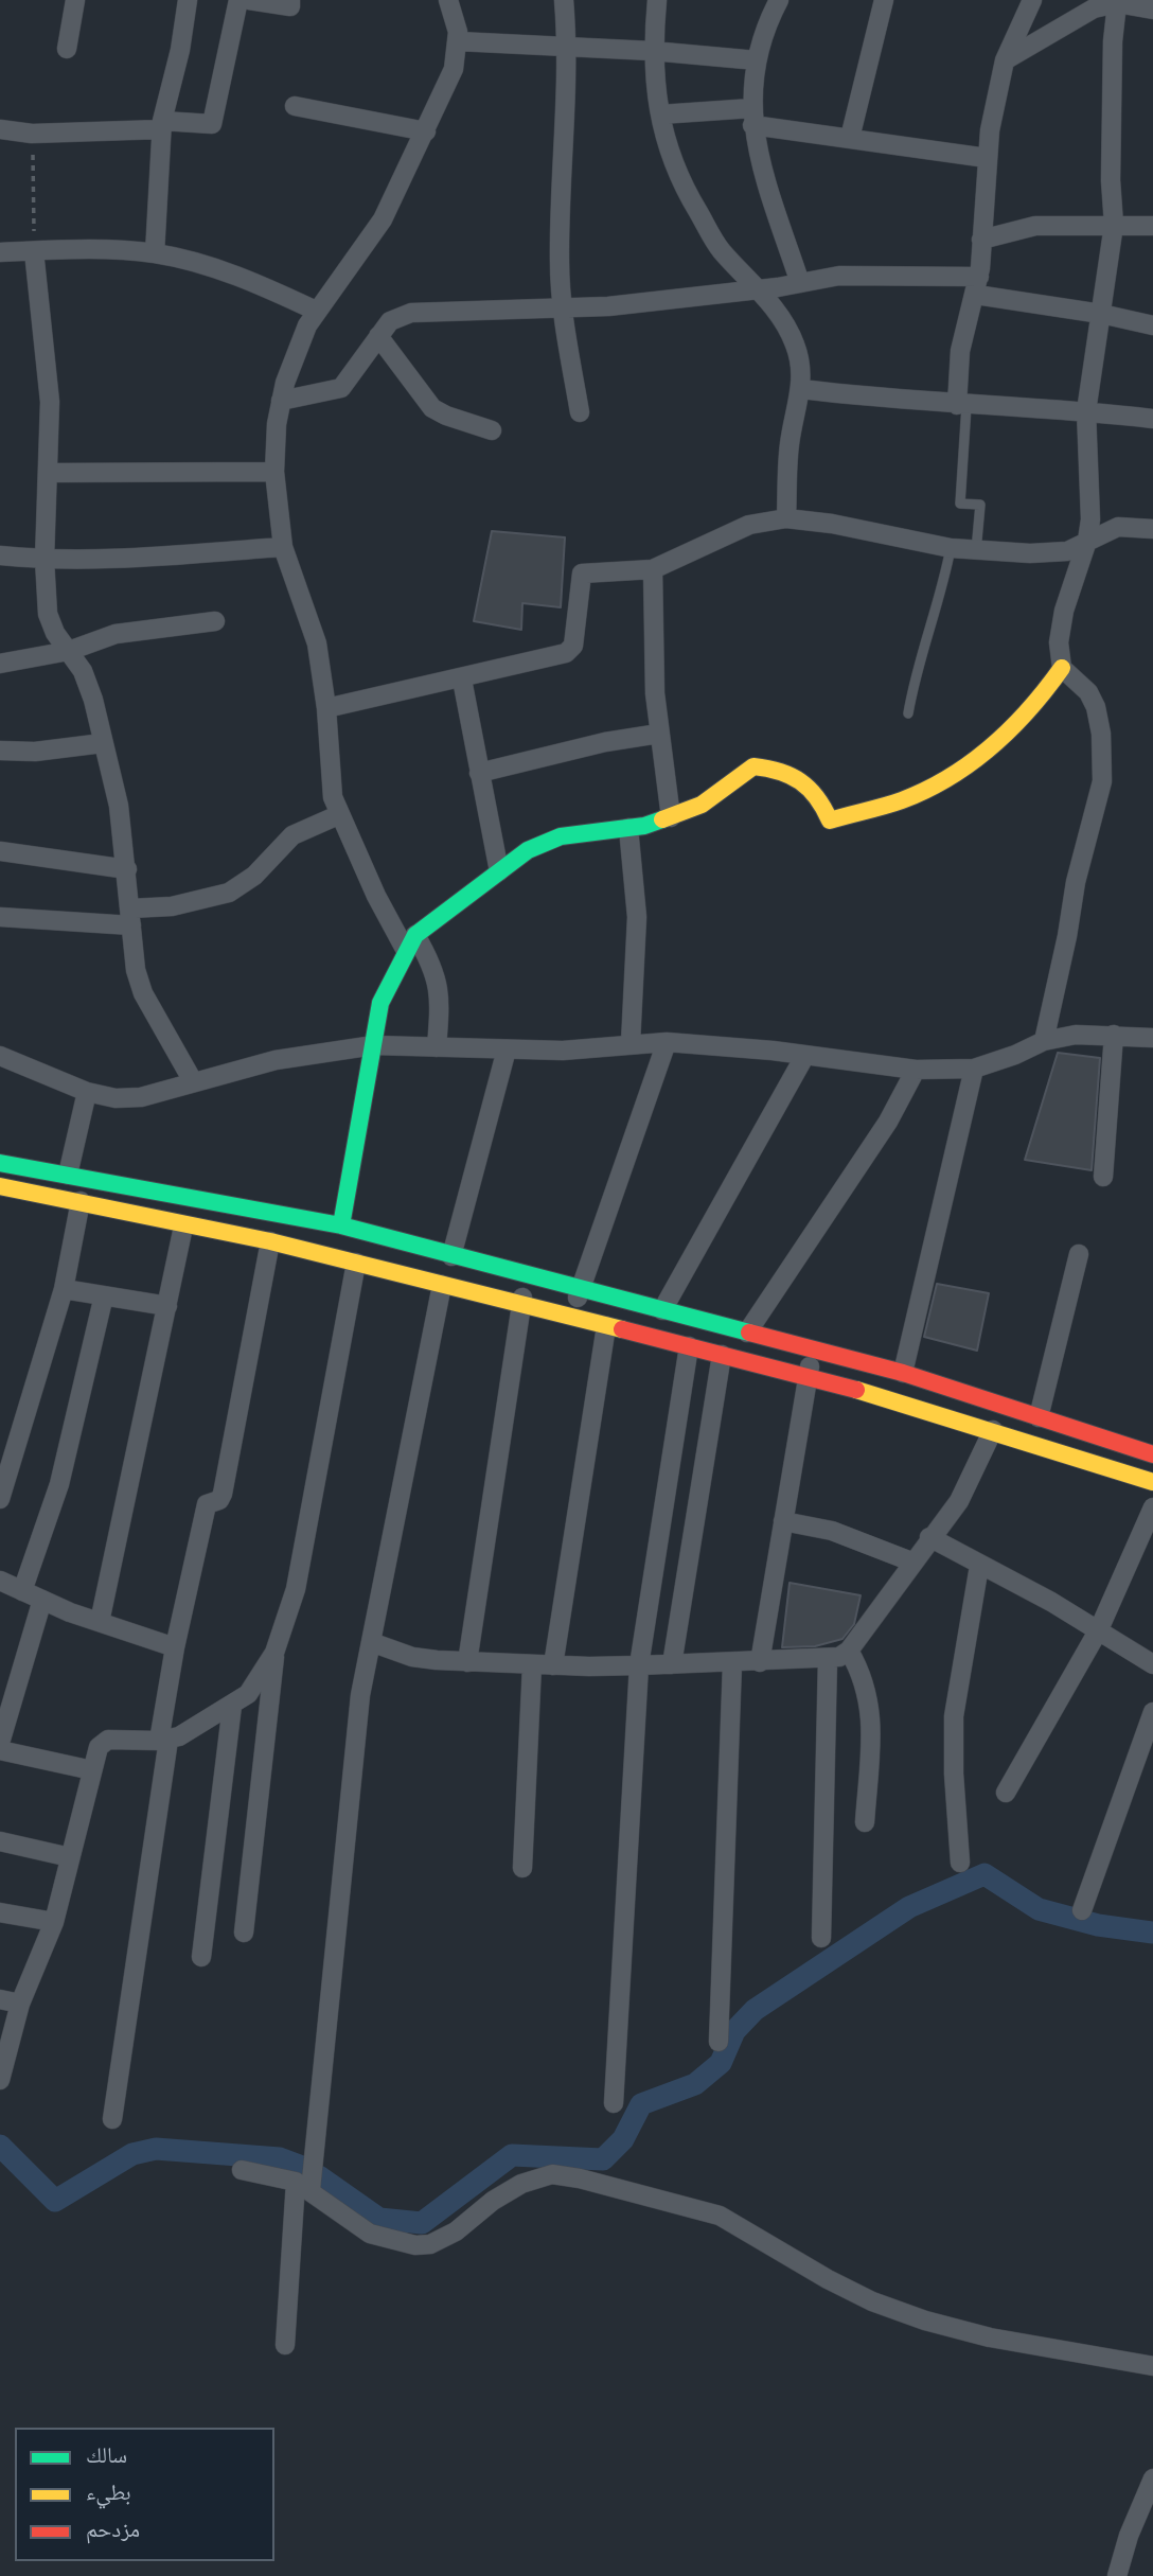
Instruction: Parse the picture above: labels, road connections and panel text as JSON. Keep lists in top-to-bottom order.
{
  "legend": ["سالك", "بطيء", "مزدحم"]
}
